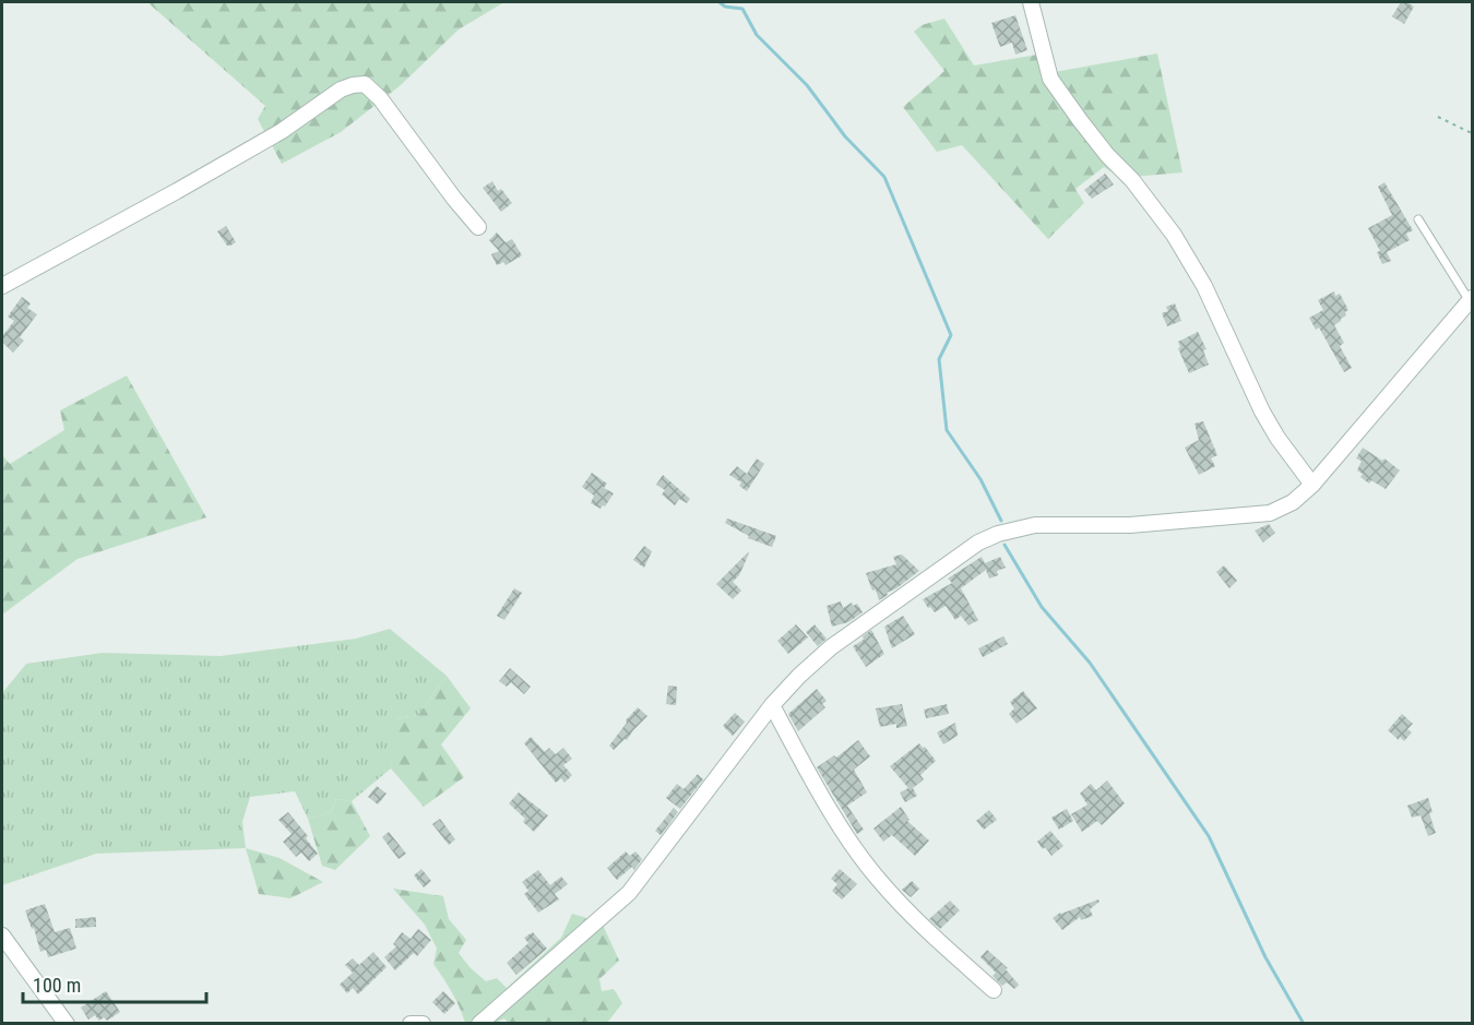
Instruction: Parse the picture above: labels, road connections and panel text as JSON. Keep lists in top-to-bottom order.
{
  "scale_bar": "100 m"
}
